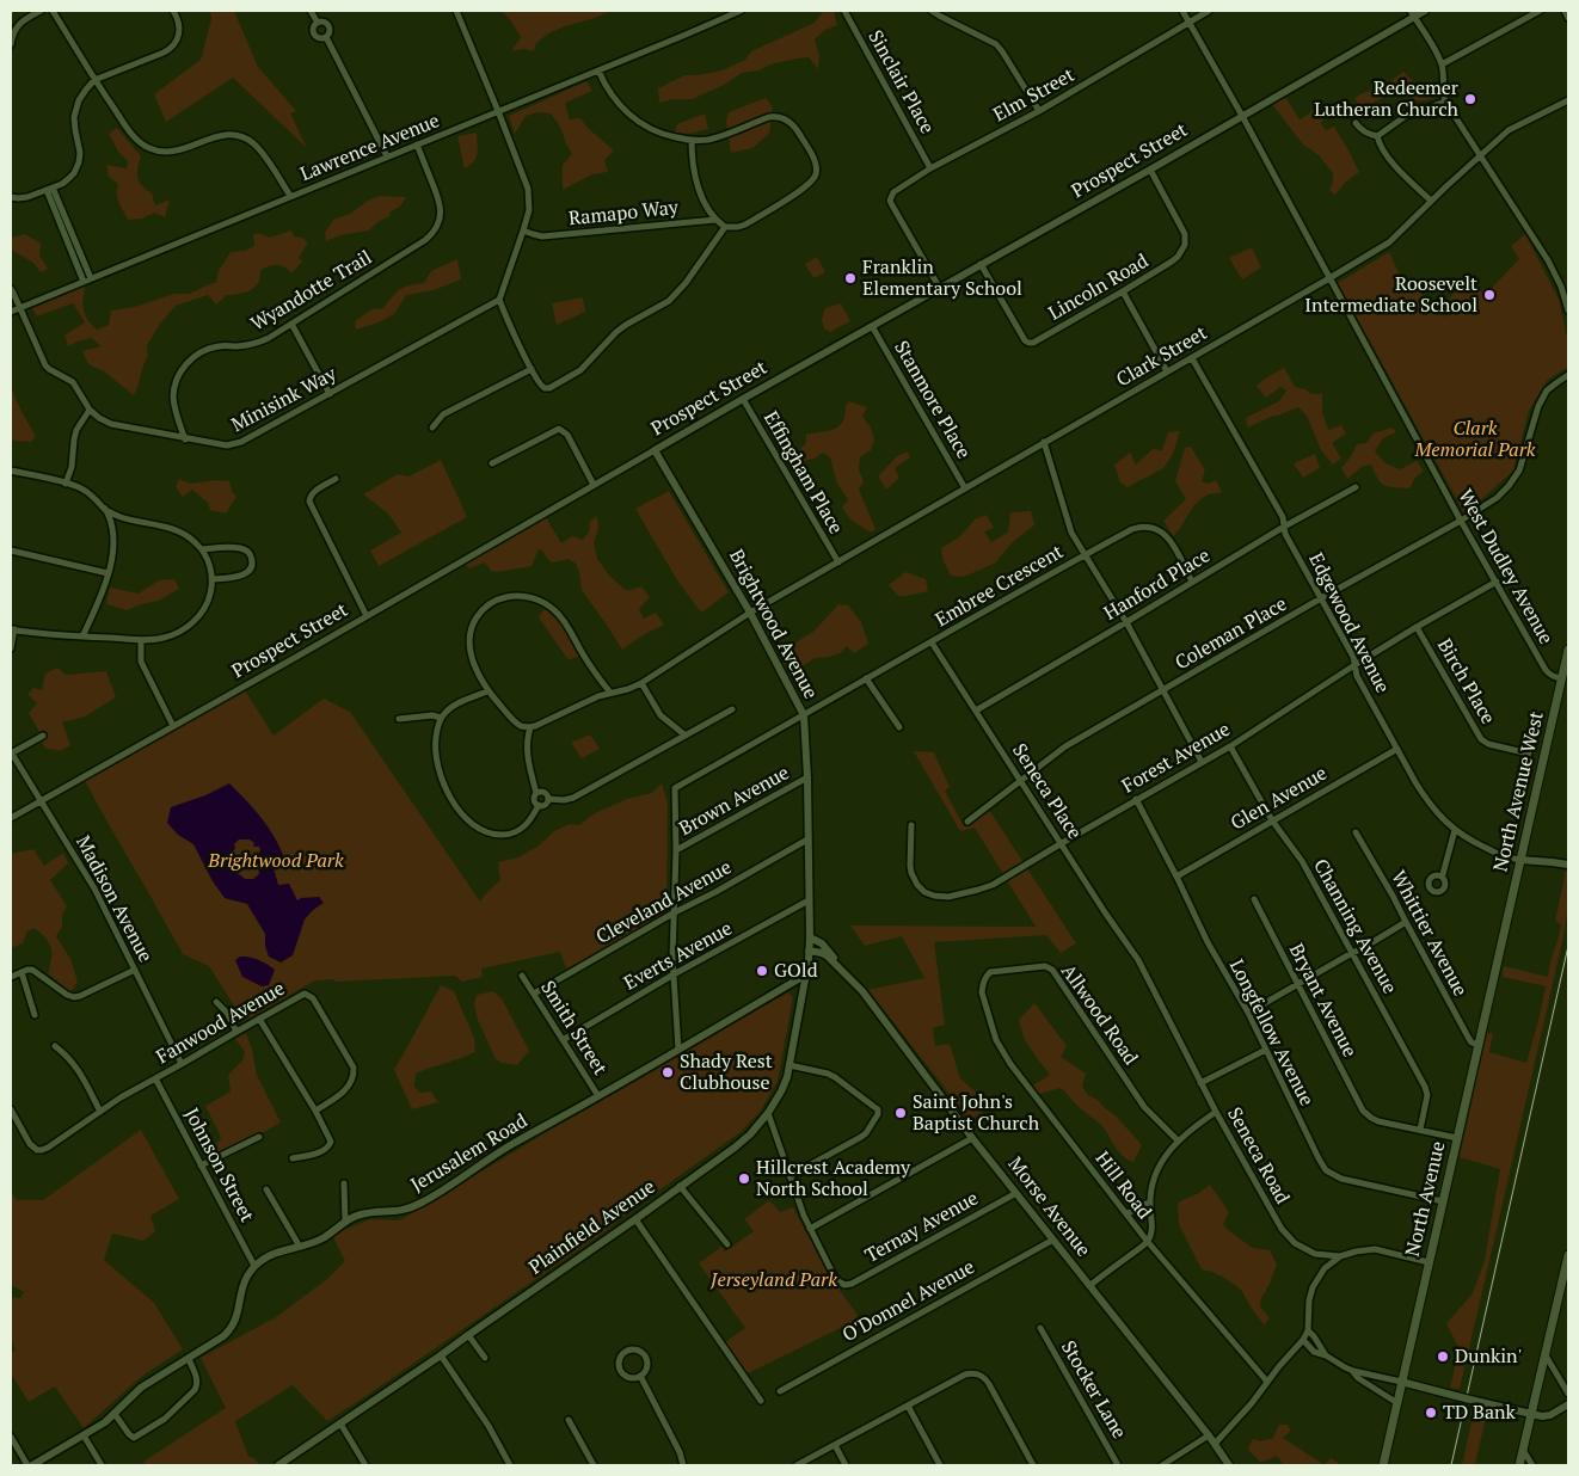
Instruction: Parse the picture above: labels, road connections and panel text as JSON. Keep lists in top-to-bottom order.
{
  "streets": {
    "main road": ["North Avenue West", "North Avenue"],
    "street": [
      "Sinclair Place",
      "Elm Street",
      "Lawrence Avenue",
      "Prospect Street",
      "Ramapo Way",
      "Lincoln Road",
      "Wyandotte Trail",
      "Clark Street",
      "Minisink Way",
      "Stanmore Place",
      "Effingham Place",
      "West Dudley Avenue",
      "Hanford Place",
      "Embree Crescent",
      "Edgewood Avenue",
      "Brightwood Avenue",
      "Coleman Place",
      "Birch Place",
      "Forest Avenue",
      "Seneca Place",
      "Glen Avenue",
      "Brown Avenue",
      "Madison Avenue",
      "Cleveland Avenue",
      "Channing Avenue",
      "Whittier Avenue",
      "Everts Avenue",
      "Bryant Avenue",
      "Allwood Road",
      "Fanwood Avenue",
      "Smith Street",
      "Longfellow Avenue",
      "Jerusalem Road",
      "Seneca Road",
      "Johnson Street",
      "Hill Road",
      "Morse Avenue",
      "Plainfield Avenue",
      "Ternay Avenue",
      "O'Donnel Avenue",
      "Stocker Lane"
    ]
  },
  "crossings": [
    ["Sinclair Place", "Elm Street"],
    ["Elm Street", "Prospect Street"],
    ["Elm Street", "West Dudley Avenue"],
    ["Lawrence Avenue", "Wyandotte Trail"],
    ["Lawrence Avenue", "Minisink Way"],
    ["Prospect Street", "Lincoln Road"],
    ["Prospect Street", "Stanmore Place"],
    ["Prospect Street", "Effingham Place"],
    ["Prospect Street", "West Dudley Avenue"],
    ["Prospect Street", "Brightwood Avenue"],
    ["Prospect Street", "Madison Avenue"],
    ["Wyandotte Trail", "Minisink Way"],
    ["Clark Street", "Stanmore Place"],
    ["Clark Street", "Effingham Place"],
    ["Clark Street", "West Dudley Avenue"],
    ["Clark Street", "Edgewood Avenue"],
    ["Clark Street", "Brightwood Avenue"],
    ["West Dudley Avenue", "Coleman Place"],
    ["West Dudley Avenue", "Forest Avenue"],
    ["West Dudley Avenue", "North Avenue West"],
    ["Hanford Place", "Embree Crescent"],
    ["Hanford Place", "Edgewood Avenue"],
    ["Hanford Place", "Seneca Place"],
    ["Embree Crescent", "Brightwood Avenue"],
    ["Embree Crescent", "Seneca Place"],
    ["Edgewood Avenue", "Coleman Place"],
    ["Edgewood Avenue", "Forest Avenue"],
    ["Edgewood Avenue", "North Avenue West"],
    ["Edgewood Avenue", "Glen Avenue"],
    ["Brightwood Avenue", "Brown Avenue"],
    ["Brightwood Avenue", "Cleveland Avenue"],
    ["Brightwood Avenue", "Everts Avenue"],
    ["Brightwood Avenue", "Morse Avenue"],
    ["Brightwood Avenue", "Plainfield Avenue"],
    ["Coleman Place", "Seneca Place"],
    ["Birch Place", "Forest Avenue"],
    ["Forest Avenue", "Seneca Place"],
    ["Forest Avenue", "Channing Avenue"],
    ["Forest Avenue", "Longfellow Avenue"],
    ["Seneca Place", "Seneca Road"],
    ["North Avenue West", "North Avenue"],
    ["Glen Avenue", "Channing Avenue"],
    ["Glen Avenue", "Longfellow Avenue"],
    ["Madison Avenue", "Fanwood Avenue"],
    ["Cleveland Avenue", "Smith Street"],
    ["Channing Avenue", "Bryant Avenue"],
    ["Whittier Avenue", "North Avenue"],
    ["Everts Avenue", "Smith Street"],
    ["Allwood Road", "Hill Road"],
    ["Fanwood Avenue", "Johnson Street"],
    ["Smith Street", "Jerusalem Road"],
    ["Longfellow Avenue", "North Avenue"],
    ["Jerusalem Road", "Johnson Street"],
    ["Jerusalem Road", "Plainfield Avenue"],
    ["Seneca Road", "North Avenue"],
    ["Morse Avenue", "Plainfield Avenue"],
    ["Morse Avenue", "Ternay Avenue"],
    ["Morse Avenue", "O'Donnel Avenue"]
  ],
  "parks": ["Clark Memorial Park", "Brightwood Park", "Jerseyland Park"],
  "places": [
    "Redeemer Lutheran Church",
    "Franklin Elementary School",
    "Roosevelt Intermediate School",
    "GOld",
    "Shady Rest Clubhouse",
    "Saint John's Baptist Church",
    "Hillcrest Academy North School",
    "Dunkin'",
    "TD Bank"
  ]
}
